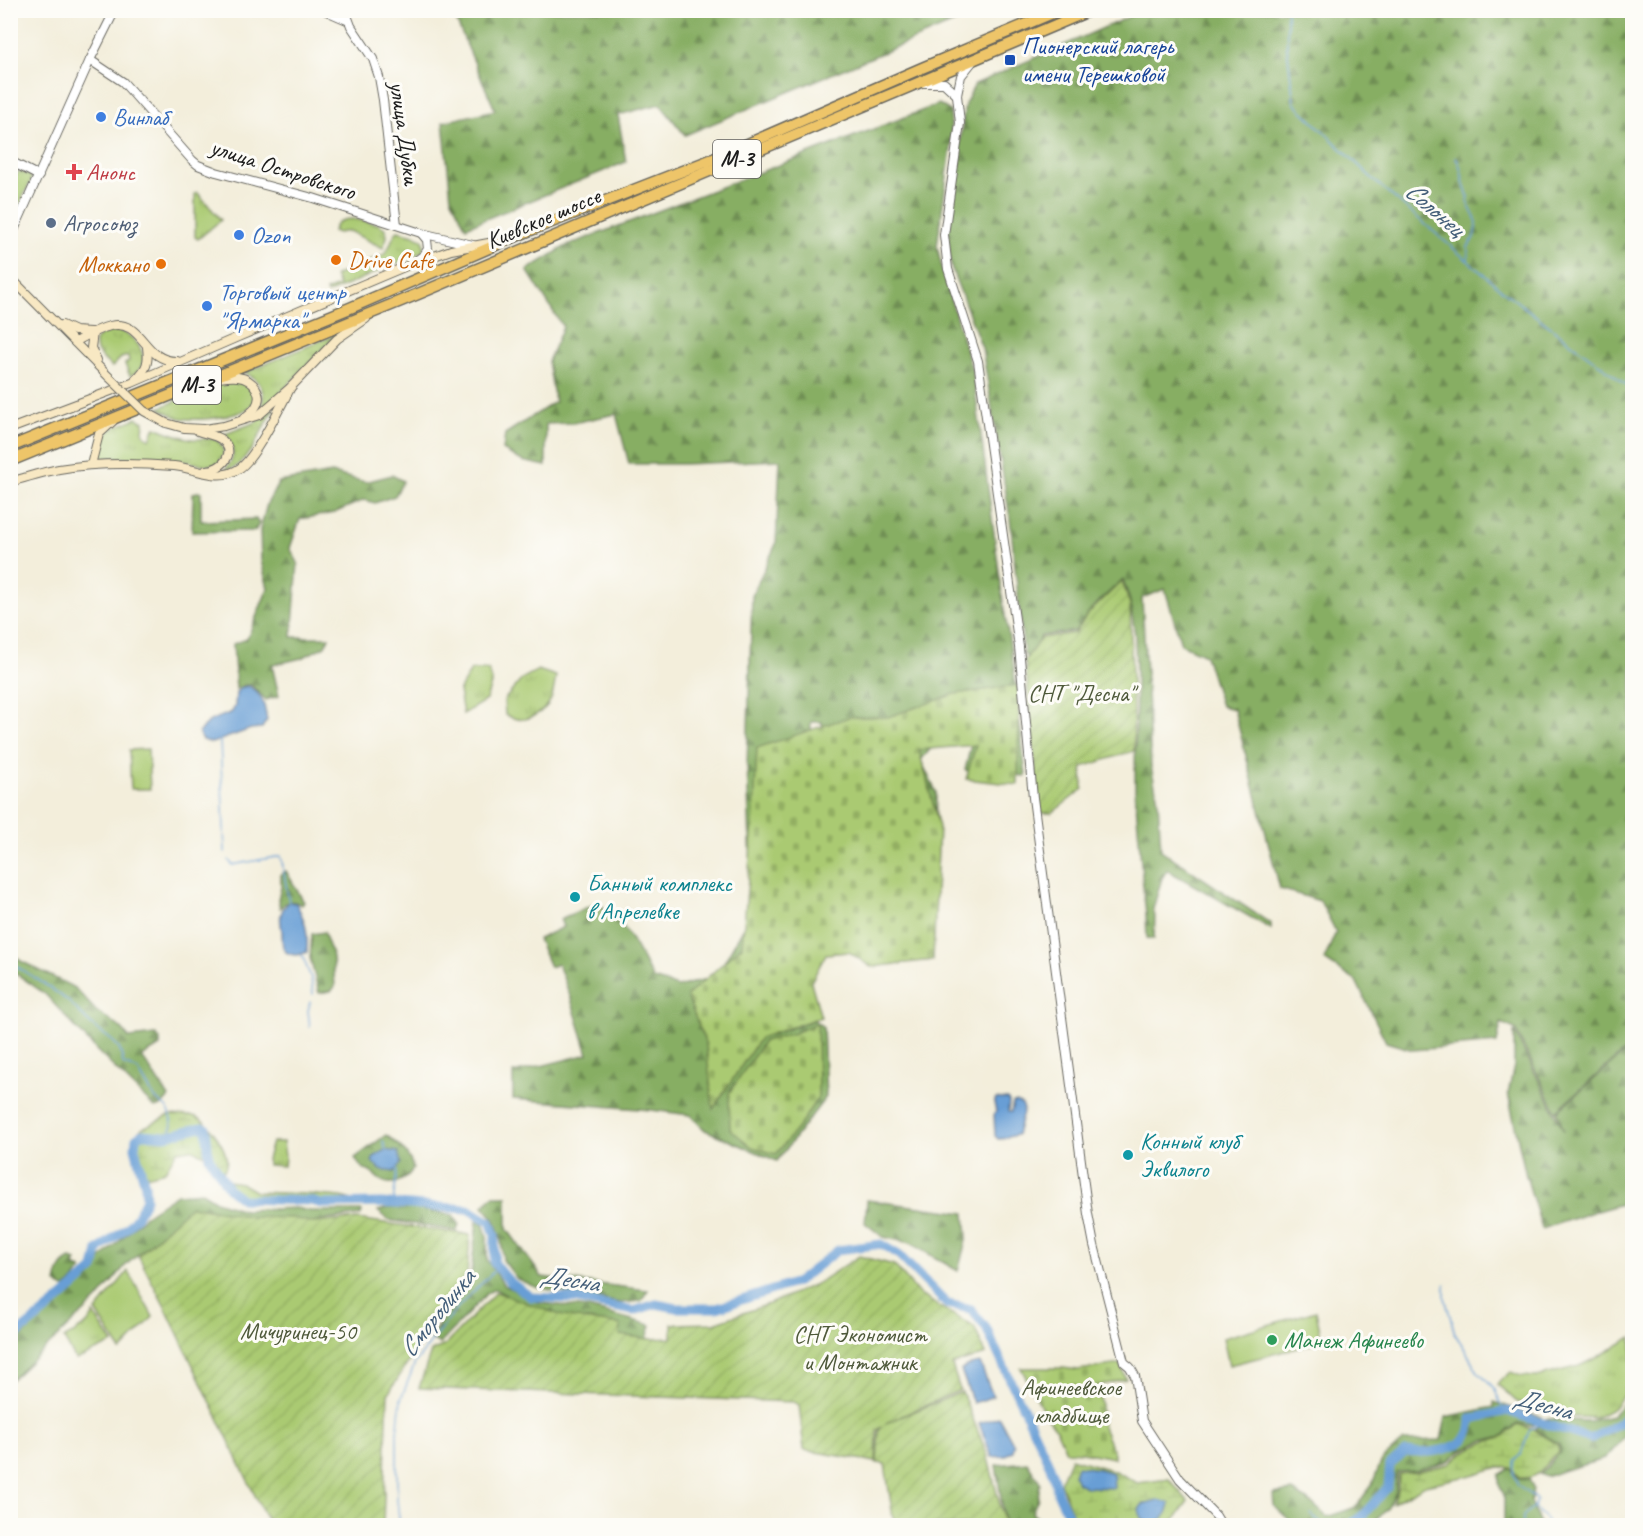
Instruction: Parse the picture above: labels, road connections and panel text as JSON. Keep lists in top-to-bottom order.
{
  "streets": {
    "highway": ["М-3", "Киевское шоссе"],
    "street": ["улица Дубки", "улица Островского"]
  },
  "crossings": [
    ["улица Дубки", "улица Островского"]
  ],
  "water": ["Солонец", "Десна", "Смородинка"],
  "parks": [
    "СНТ \"Десна\"",
    "Мичуринец-50",
    "СНТ Экономист и Монтажник",
    "Афинеевское кладбище"
  ],
  "places": {
    "transit": ["Пионерский лагерь имени Терешковой"],
    "other": [
      "Винлаб",
      "Агросоюз",
      "Ozon",
      "Drive Cafe",
      "Моккано",
      "Торговый центр \"Ярмарка\"",
      "Банный комплекс в Апрелевке",
      "Конный клуб Эквилого",
      "Манеж Афинеево"
    ],
    "health": ["Анонс"]
  }
}
